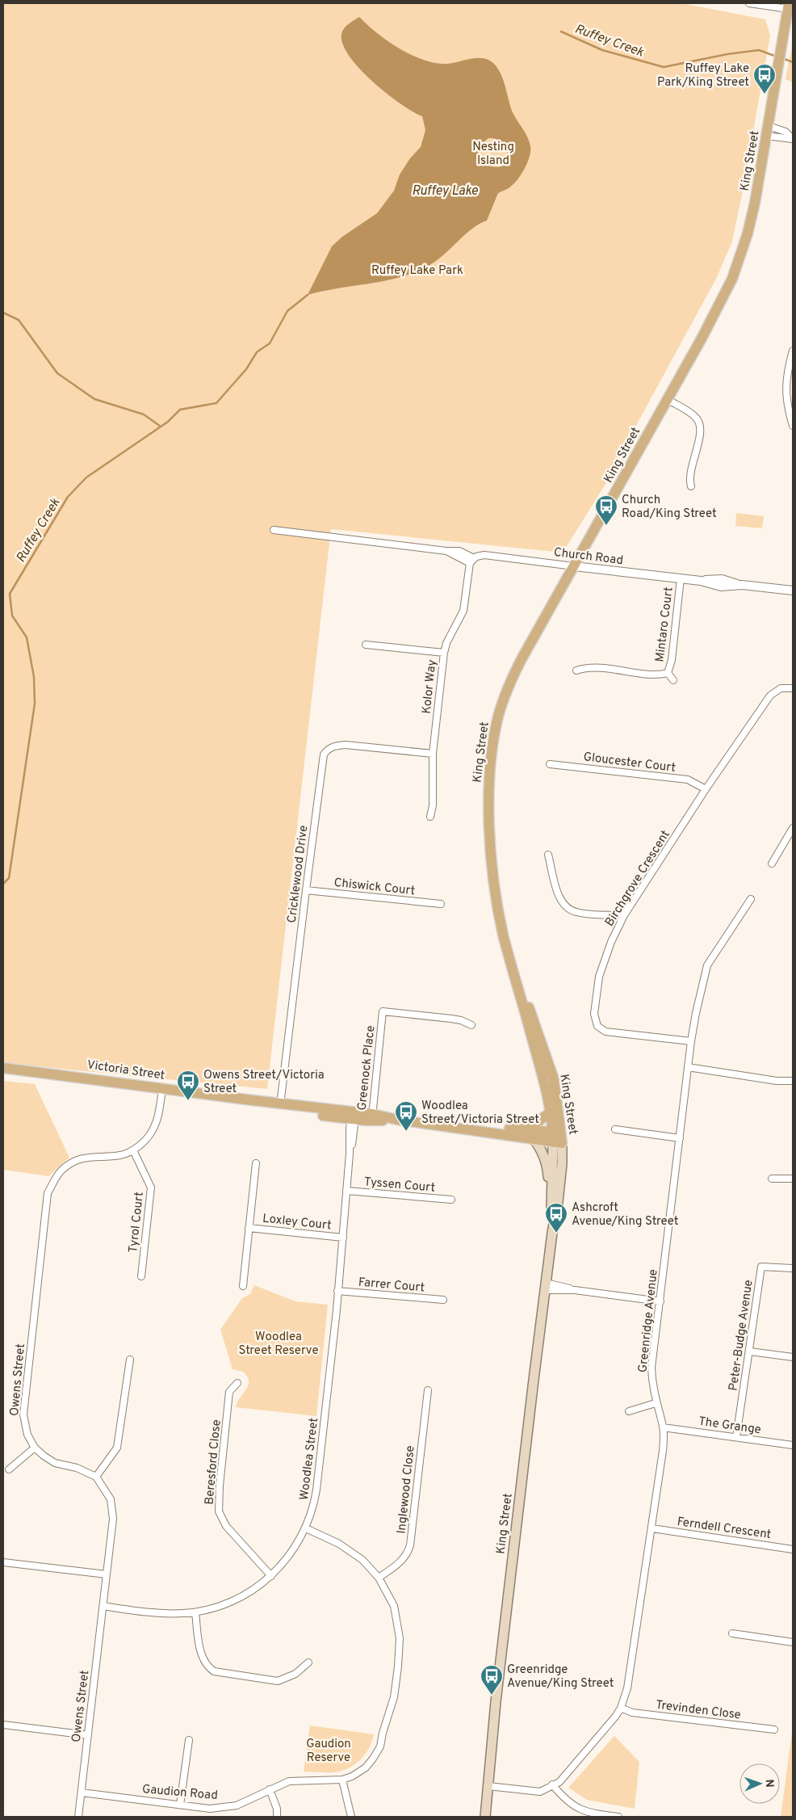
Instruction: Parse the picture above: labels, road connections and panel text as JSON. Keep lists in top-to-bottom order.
{
  "streets": {
    "main road": ["King Street", "Victoria Street"],
    "street": [
      "Church Road",
      "Mintaro Court",
      "Kolor Way",
      "Gloucester Court",
      "Cricklewood Drive",
      "Birchgrove Crescent",
      "Chiswick Court",
      "Greenock Place",
      "Tyssen Court",
      "Loxley Court",
      "Tyrol Court",
      "Farrer Court",
      "Greenridge Avenue",
      "Peter-Budge Avenue",
      "Owens Street",
      "The Grange",
      "Woodlea Street",
      "Beresford Close",
      "Inglewood Close",
      "Ferndell Crescent",
      "Trevinden Close",
      "Gaudion Road"
    ]
  },
  "crossings": [
    ["King Street", "Church Road"],
    ["King Street", "Victoria Street"],
    ["King Street", "Greenridge Avenue"],
    ["Church Road", "Mintaro Court"],
    ["Church Road", "Kolor Way"],
    ["Kolor Way", "Cricklewood Drive"],
    ["Gloucester Court", "Birchgrove Crescent"],
    ["Cricklewood Drive", "Chiswick Court"],
    ["Cricklewood Drive", "Victoria Street"],
    ["Birchgrove Crescent", "Greenridge Avenue"],
    ["Greenock Place", "Victoria Street"],
    ["Victoria Street", "Owens Street"],
    ["Victoria Street", "Woodlea Street"],
    ["Tyssen Court", "Woodlea Street"],
    ["Loxley Court", "Woodlea Street"],
    ["Tyrol Court", "Owens Street"],
    ["Farrer Court", "Woodlea Street"],
    ["Greenridge Avenue", "The Grange"],
    ["Greenridge Avenue", "Ferndell Crescent"],
    ["Greenridge Avenue", "Trevinden Close"],
    ["Peter-Budge Avenue", "The Grange"],
    ["Owens Street", "Woodlea Street"],
    ["Owens Street", "Gaudion Road"],
    ["Woodlea Street", "Beresford Close"],
    ["Woodlea Street", "Gaudion Road"],
    ["Inglewood Close", "Gaudion Road"]
  ],
  "water": ["Ruffey Creek", "Ruffey Lake"],
  "parks": [
    "Nesting Island",
    "Ruffey Lake Park",
    "Woodlea Street Reserve",
    "Gaudion Reserve"
  ],
  "places": {
    "bus stop": [
      "Ruffey Lake Park/King Street",
      "Church Road/King Street",
      "Owens Street/Victoria Street",
      "Woodlea Street/Victoria Street",
      "Ashcroft Avenue/King Street",
      "Greenridge Avenue/King Street"
    ]
  },
  "north": "right"
}
